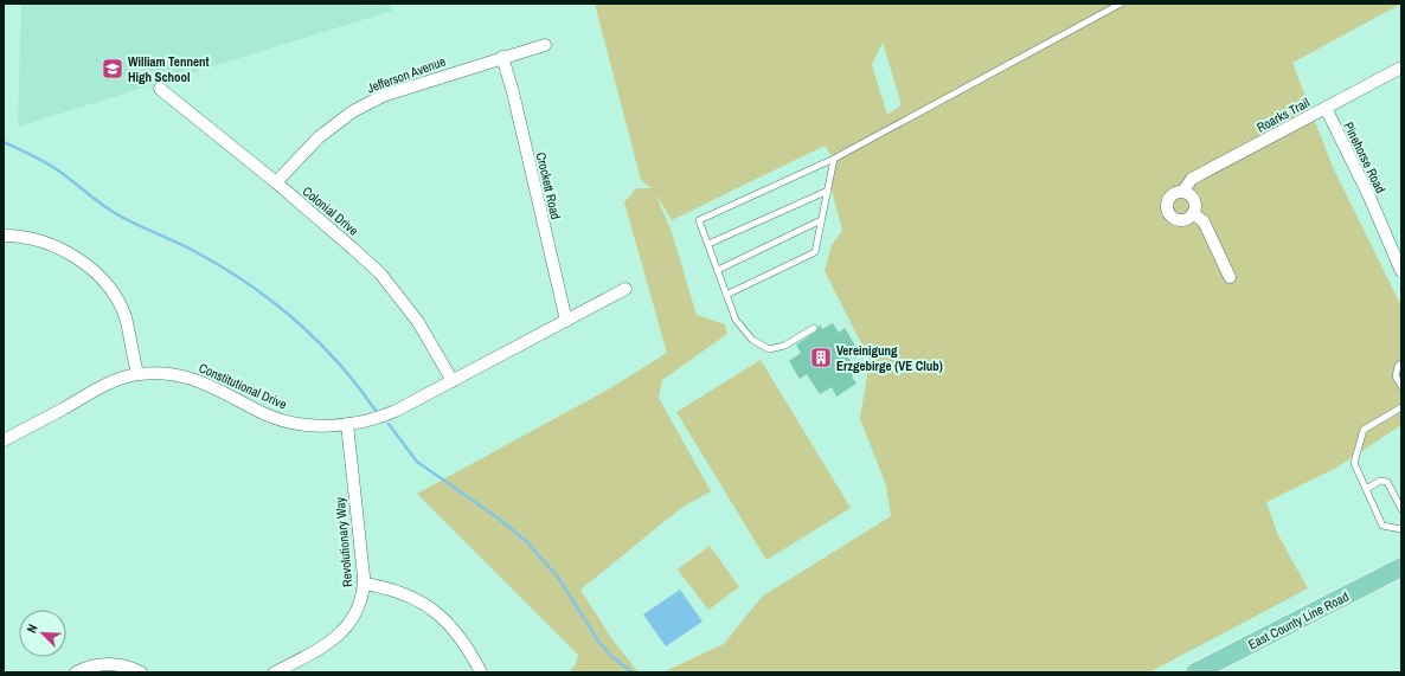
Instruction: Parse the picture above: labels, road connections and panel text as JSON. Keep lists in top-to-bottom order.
{
  "streets": {
    "main road": ["East County Line Road"],
    "street": [
      "Jefferson Avenue",
      "Roarks Trail",
      "Pinehorse Road",
      "Crockett Road",
      "Colonial Drive",
      "Constitutional Drive",
      "Revolutionary Way"
    ]
  },
  "crossings": [
    ["Jefferson Avenue", "Crockett Road"],
    ["Jefferson Avenue", "Colonial Drive"],
    ["Roarks Trail", "Pinehorse Road"],
    ["Crockett Road", "Constitutional Drive"],
    ["Colonial Drive", "Constitutional Drive"],
    ["Constitutional Drive", "Revolutionary Way"]
  ],
  "places": {
    "school or university": ["William Tennent High School"],
    "building": ["Vereinigung Erzgebirge (VE Club)"]
  },
  "north": "top left"
}
